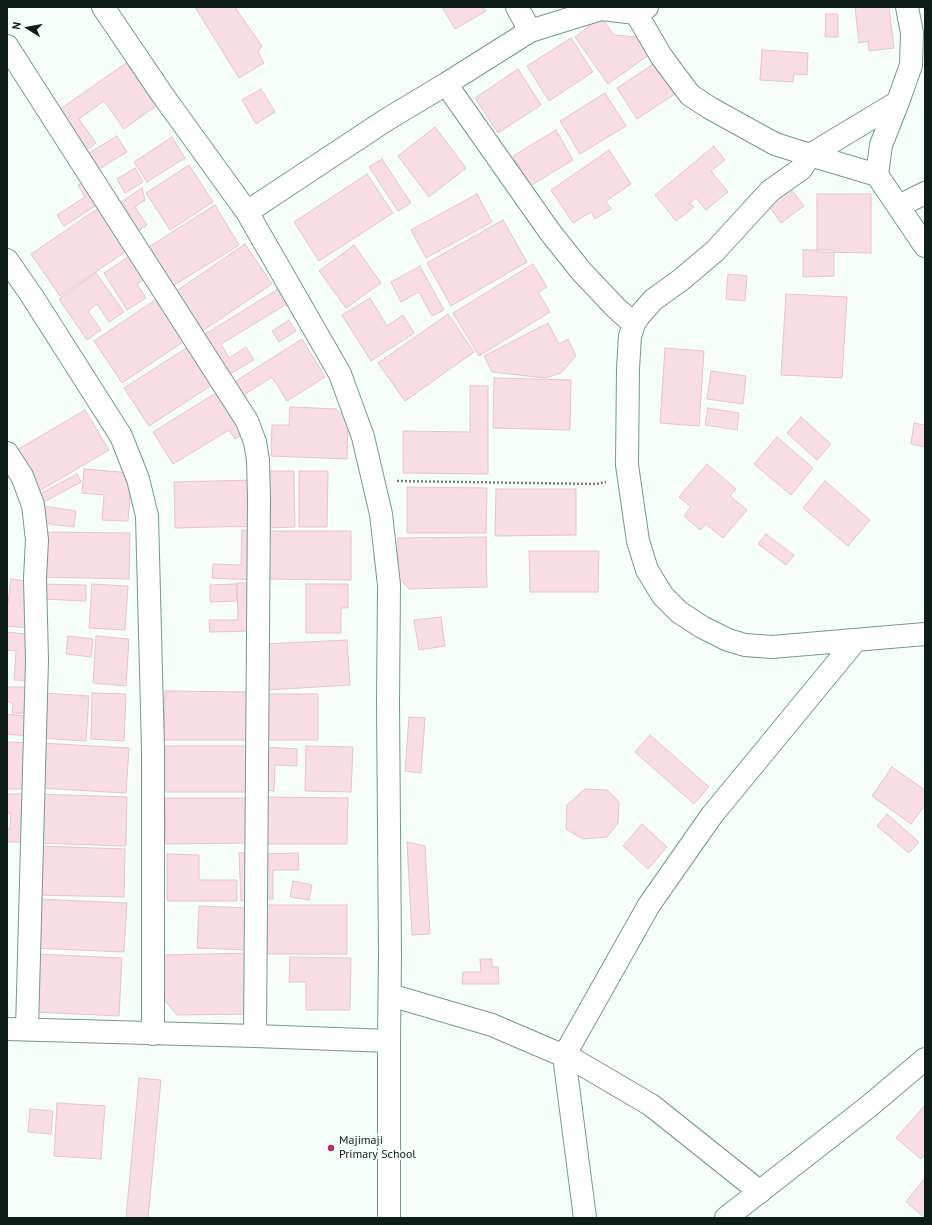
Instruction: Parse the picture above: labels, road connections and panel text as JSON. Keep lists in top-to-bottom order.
{
  "places": ["Majimaji Primary School"],
  "north": "left"
}
